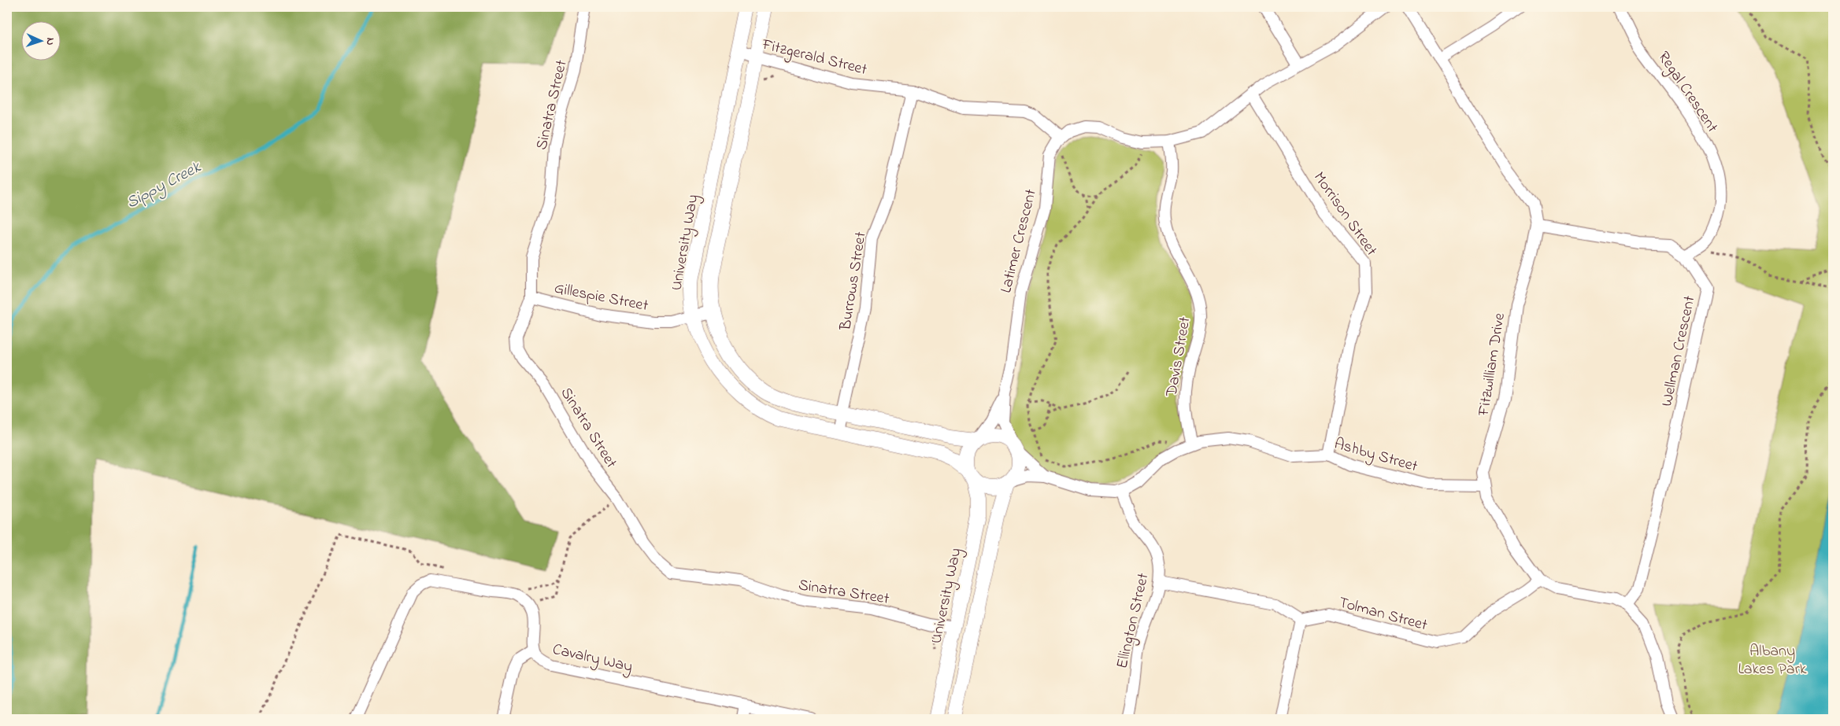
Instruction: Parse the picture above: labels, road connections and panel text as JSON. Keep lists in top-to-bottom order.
{
  "streets": {
    "street": [
      "Fitzgerald Street",
      "Regal Crescent",
      "Sinatra Street",
      "Morrison Street",
      "Latimer Crescent",
      "University Way",
      "Burrows Street",
      "Gillespie Street",
      "Wellman Crescent",
      "Davis Street",
      "Fitzwilliam Drive",
      "Ashby Street",
      "Tolman Street",
      "Ellington Street",
      "Cavalry Way"
    ]
  },
  "crossings": [
    ["Fitzgerald Street", "Latimer Crescent"],
    ["Fitzgerald Street", "University Way"],
    ["Fitzgerald Street", "Burrows Street"],
    ["Regal Crescent", "Wellman Crescent"],
    ["Sinatra Street", "University Way"],
    ["Sinatra Street", "Gillespie Street"],
    ["Morrison Street", "Latimer Crescent"],
    ["Morrison Street", "Ashby Street"],
    ["Latimer Crescent", "University Way"],
    ["Latimer Crescent", "Davis Street"],
    ["Latimer Crescent", "Ashby Street"],
    ["University Way", "Burrows Street"],
    ["University Way", "Gillespie Street"],
    ["University Way", "Ashby Street"],
    ["Wellman Crescent", "Fitzwilliam Drive"],
    ["Davis Street", "Ashby Street"],
    ["Fitzwilliam Drive", "Ashby Street"],
    ["Fitzwilliam Drive", "Tolman Street"],
    ["Ashby Street", "Ellington Street"]
  ],
  "water": ["Sippy Creek"],
  "parks": ["Albany Lakes Park"],
  "north": "right"
}
